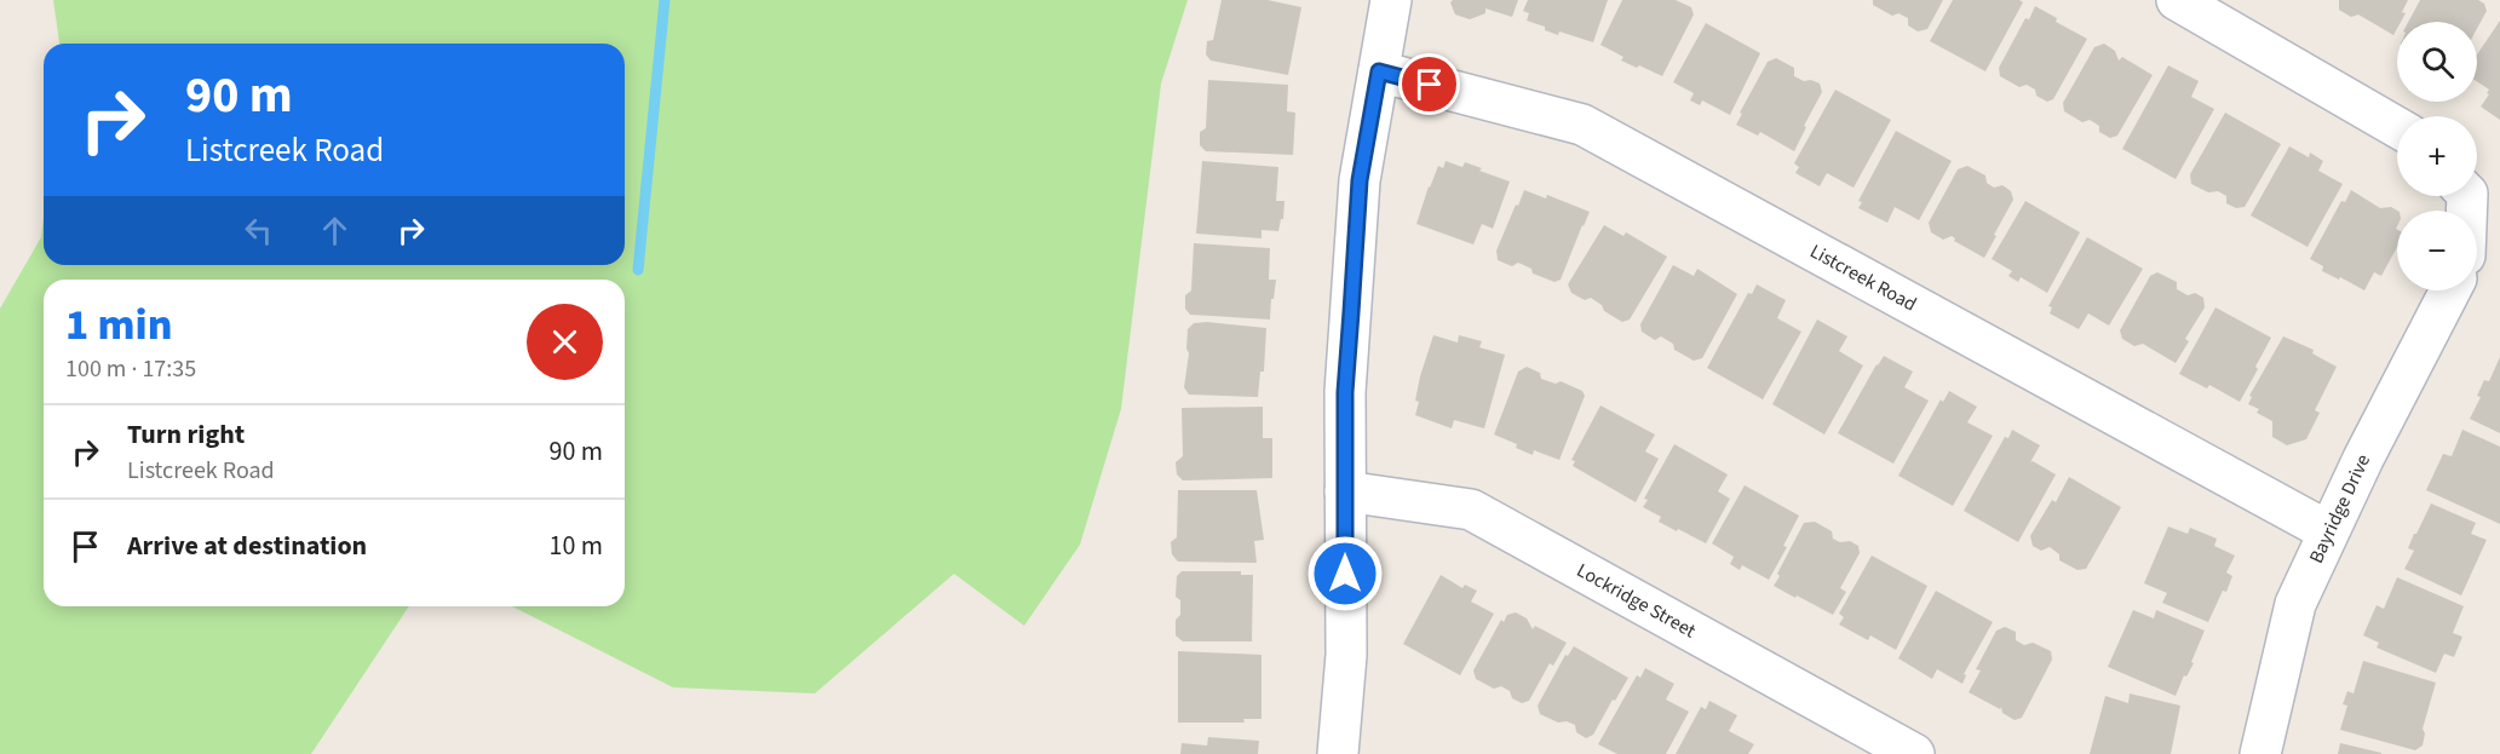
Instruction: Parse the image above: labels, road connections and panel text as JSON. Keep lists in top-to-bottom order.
{
  "streets": {
    "street": ["Listcreek Road", "Bayridge Drive", "Lockridge Street"]
  },
  "crossings": [
    ["Listcreek Road", "Bayridge Drive"]
  ],
  "page": {
    "map_buttons": ["+", "−"],
    "turn": ["90 m", "Listcreek Road"],
    "heading": ["1 min", "100 m · 17:35"],
    "list": [
      {
        "name": "Turn right",
        "note": "Listcreek Road",
        "value": "90 m"
      },
      {
        "name": "Arrive at destination",
        "value": "10 m"
      }
    ]
  }
}
